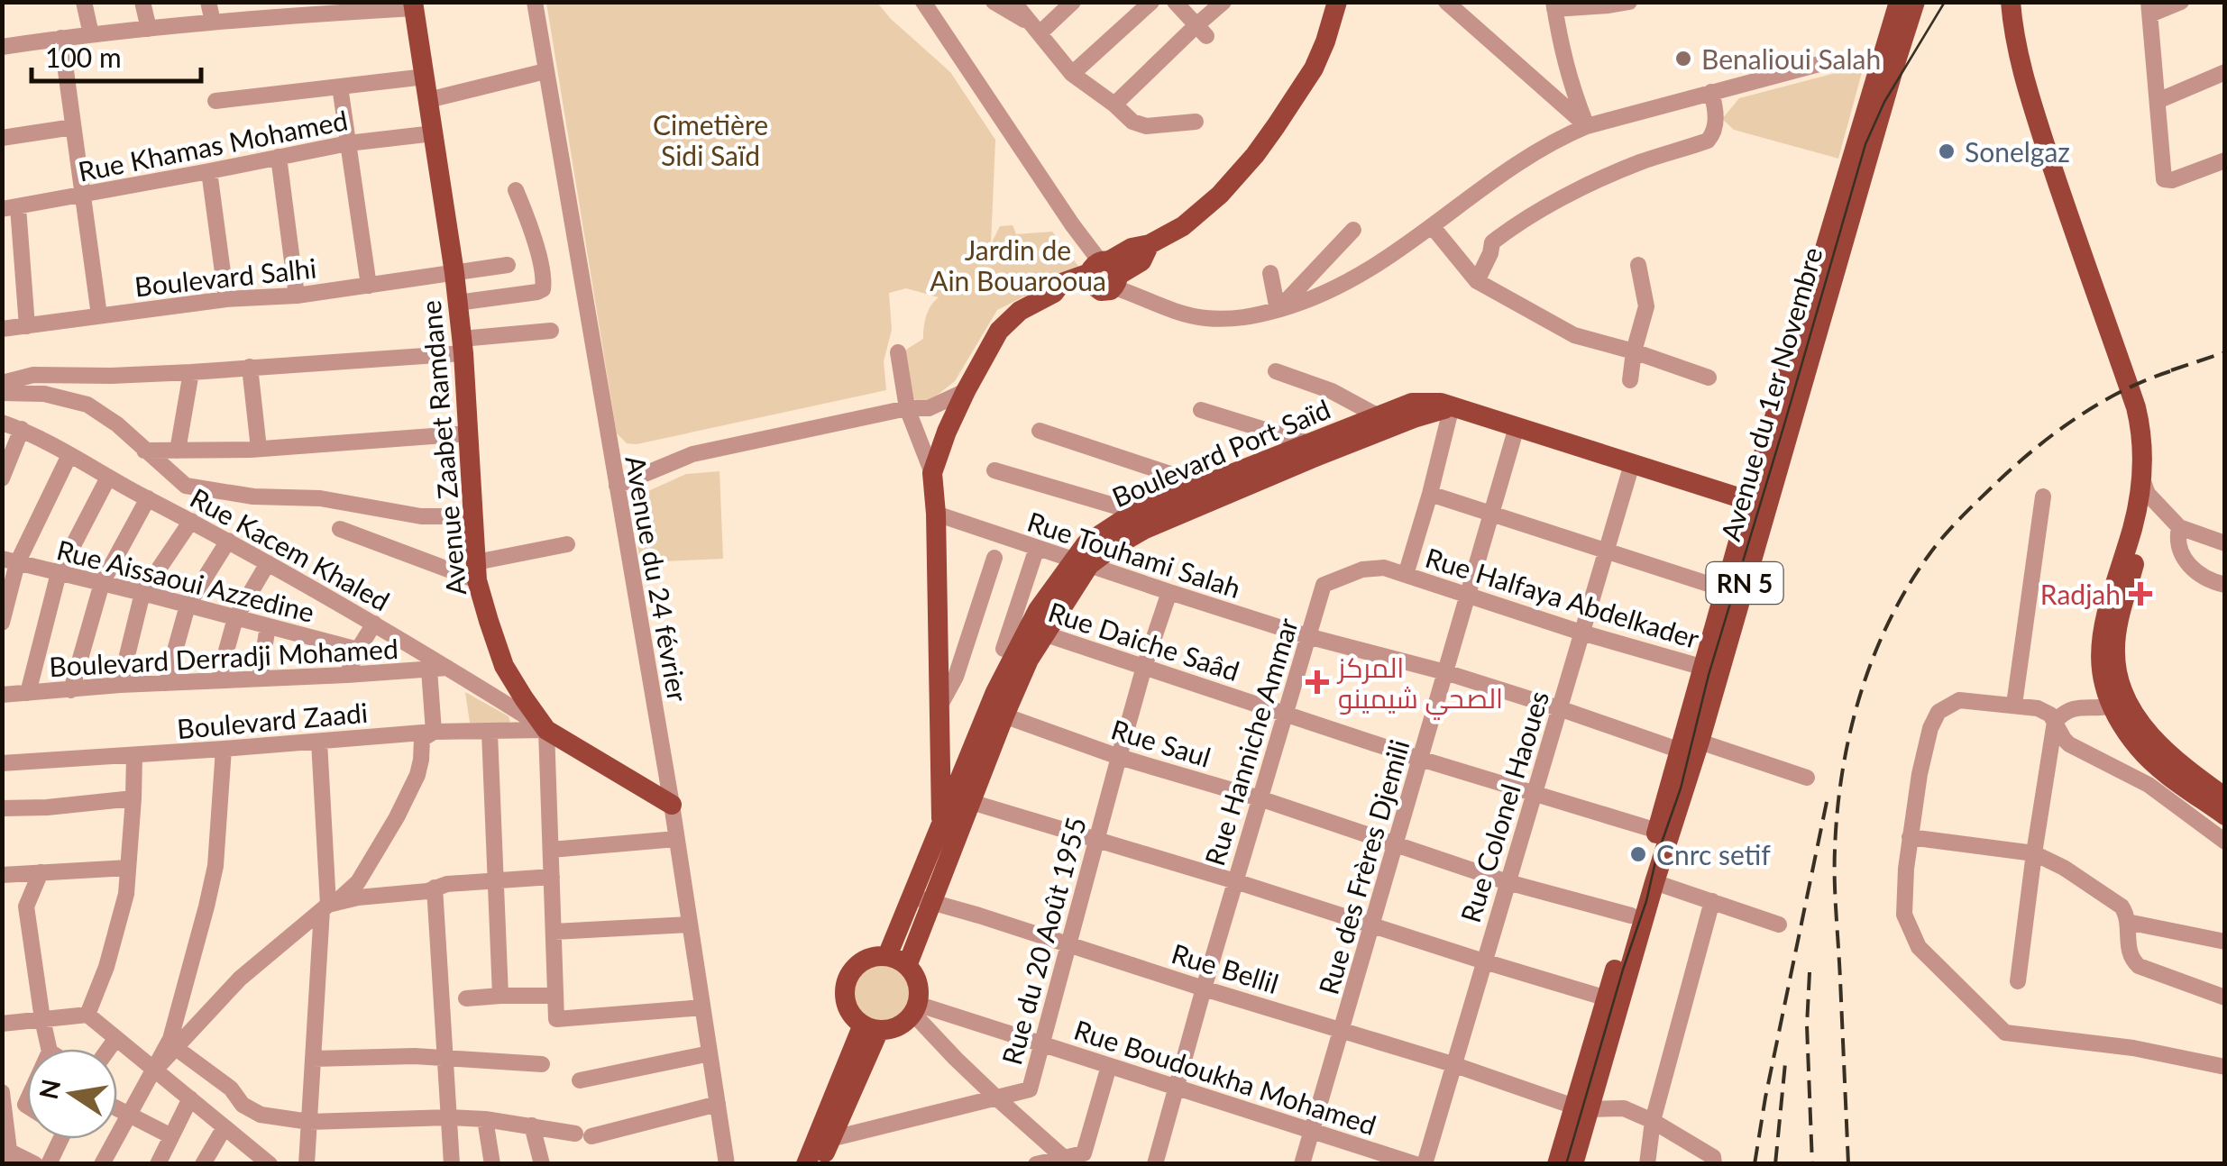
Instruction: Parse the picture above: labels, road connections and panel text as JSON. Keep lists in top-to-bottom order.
{
  "streets": {
    "main road": [
      "Avenue du 1er Novembre",
      "Avenue Zaabet Ramdane",
      "Boulevard Port Saïd",
      "RN 5"
    ],
    "street": [
      "Rue Khamas Mohamed",
      "Boulevard Salhi",
      "Rue Kacem Khaled",
      "Rue Touhami Salah",
      "Avenue du 24 février",
      "Rue Aissaoui Azzedine",
      "Rue Halfaya Abdelkader",
      "Rue Daiche Saâd",
      "Boulevard Derradji Mohamed",
      "Boulevard Zaadi",
      "Rue Hanniche Ammar",
      "Rue Saul",
      "Rue Colonel Haoues",
      "Rue des Frères Djemili",
      "Rue du 20 Août 1955",
      "Rue Bellil",
      "Rue Boudoukha Mohamed"
    ]
  },
  "crossings": [
    ["Rue Khamas Mohamed", "Avenue Zaabet Ramdane"],
    ["Boulevard Salhi", "Avenue Zaabet Ramdane"],
    ["Avenue du 1er Novembre", "Boulevard Port Saïd"],
    ["Avenue du 1er Novembre", "Rue Touhami Salah"],
    ["Avenue du 1er Novembre", "Rue Halfaya Abdelkader"],
    ["Avenue du 1er Novembre", "Rue Daiche Saâd"],
    ["Avenue du 1er Novembre", "Rue Saul"],
    ["Avenue du 1er Novembre", "Rue Bellil"],
    ["Avenue Zaabet Ramdane", "Rue Kacem Khaled"],
    ["Avenue Zaabet Ramdane", "Avenue du 24 février"],
    ["Avenue Zaabet Ramdane", "Boulevard Zaadi"],
    ["Boulevard Port Saïd", "Rue Touhami Salah"],
    ["Boulevard Port Saïd", "Rue Colonel Haoues"],
    ["Boulevard Port Saïd", "Rue des Frères Djemili"],
    ["Rue Kacem Khaled", "Boulevard Derradji Mohamed"],
    ["Rue Kacem Khaled", "Boulevard Zaadi"],
    ["Rue Touhami Salah", "Rue Hanniche Ammar"],
    ["Rue Touhami Salah", "Rue Colonel Haoues"],
    ["Rue Touhami Salah", "Rue des Frères Djemili"],
    ["Rue Touhami Salah", "Rue du 20 Août 1955"],
    ["Rue Halfaya Abdelkader", "Rue Hanniche Ammar"],
    ["Rue Halfaya Abdelkader", "Rue Colonel Haoues"],
    ["Rue Halfaya Abdelkader", "Rue des Frères Djemili"],
    ["Rue Daiche Saâd", "Rue Hanniche Ammar"],
    ["Rue Daiche Saâd", "Rue Colonel Haoues"],
    ["Rue Daiche Saâd", "Rue des Frères Djemili"],
    ["Rue Daiche Saâd", "Rue du 20 Août 1955"],
    ["Rue Hanniche Ammar", "Rue Saul"],
    ["Rue Hanniche Ammar", "Rue Bellil"],
    ["Rue Hanniche Ammar", "Rue Boudoukha Mohamed"],
    ["Rue Saul", "Rue Colonel Haoues"],
    ["Rue Saul", "Rue des Frères Djemili"],
    ["Rue Saul", "Rue du 20 Août 1955"],
    ["Rue Colonel Haoues", "Rue Bellil"],
    ["Rue des Frères Djemili", "Rue Bellil"],
    ["Rue des Frères Djemili", "Rue Boudoukha Mohamed"],
    ["Rue du 20 Août 1955", "Rue Bellil"],
    ["Rue du 20 Août 1955", "Rue Boudoukha Mohamed"]
  ],
  "parks": ["Cimetière Sidi Saïd", "Jardin de Ain Bouarooua"],
  "places": {
    "other": ["Benalioui Salah", "Sonelgaz", "Cnrc setif"],
    "health": ["Radjah", "المركز الصحي شيمينو"]
  },
  "scale_bar": "100 m",
  "north": "left"
}
